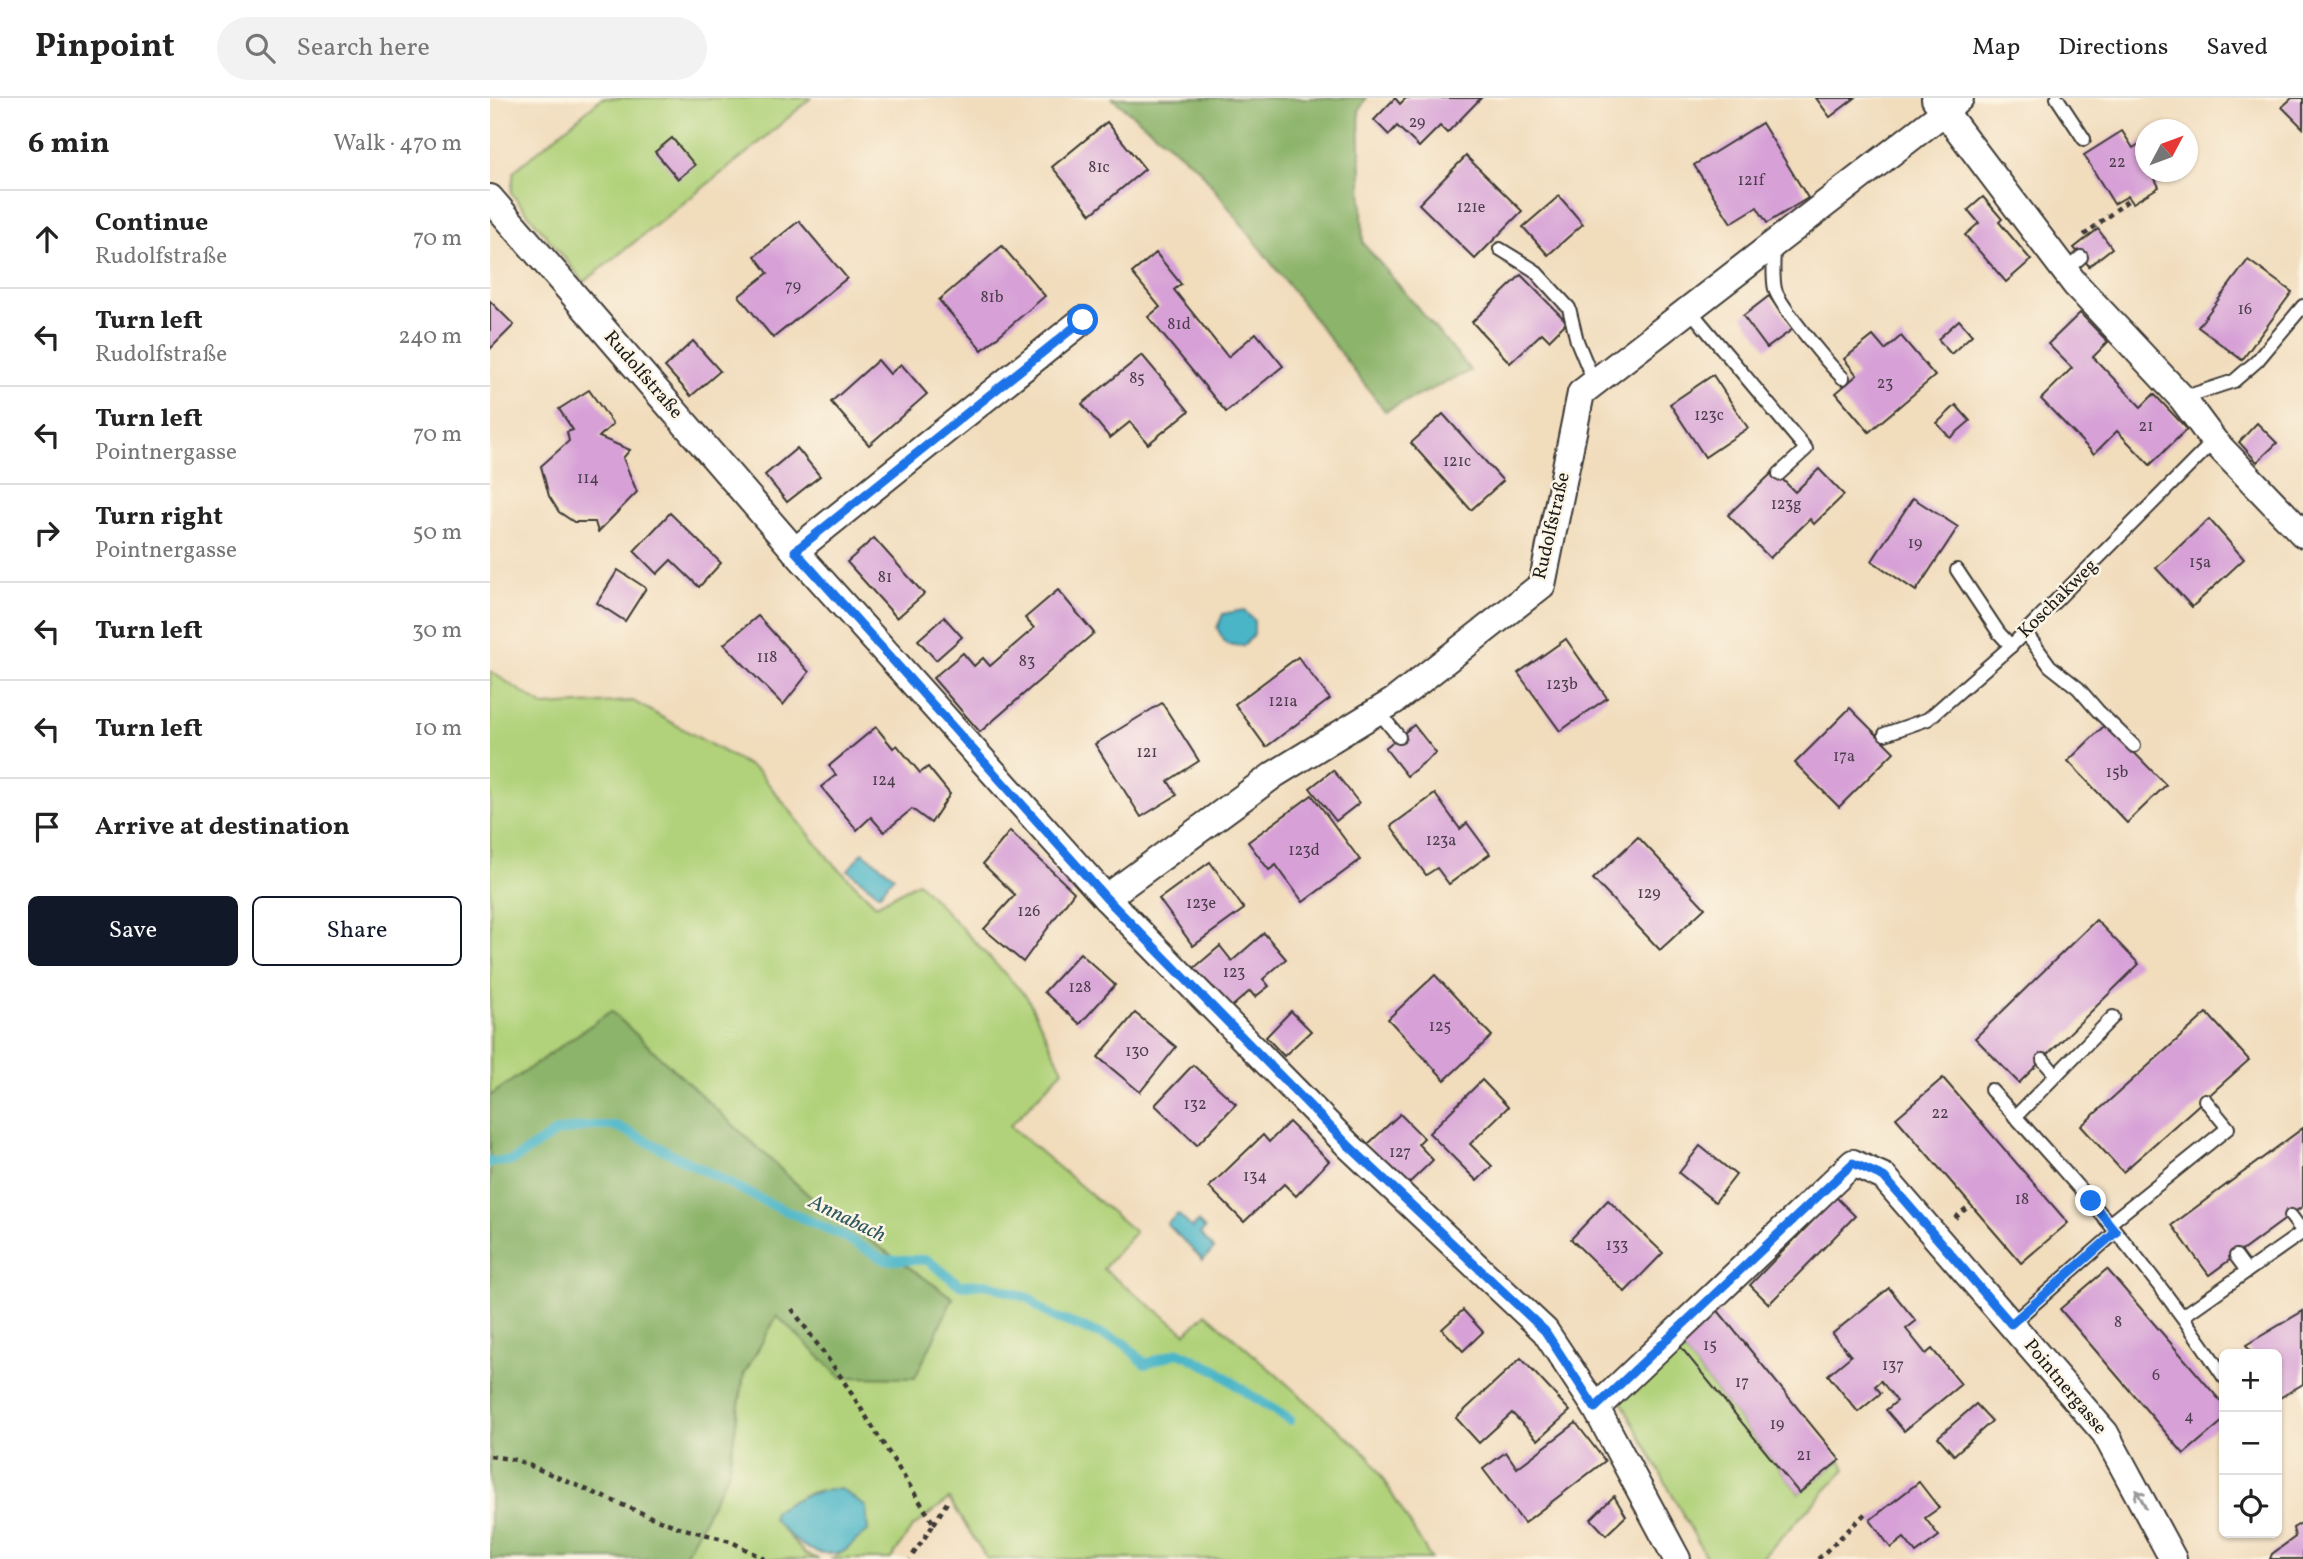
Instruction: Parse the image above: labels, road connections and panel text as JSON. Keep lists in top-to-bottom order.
{
  "streets": {
    "street": ["Rudolfstraße", "Pointnergasse"],
    "lane": ["Koschakweg"]
  },
  "crossings": [
    ["Rudolfstraße", "Pointnergasse"]
  ],
  "water": ["Annabach"],
  "house_numbers": [
    "29",
    "22",
    "81c",
    "121f",
    "121e",
    "79",
    "81b",
    "16",
    "81d",
    "85",
    "23",
    "123c",
    "21",
    "121c",
    "114",
    "123g",
    "19",
    "15a",
    "81",
    "118",
    "83",
    "123b",
    "121a",
    "121",
    "17a",
    "15b",
    "124",
    "123a",
    "123d",
    "129",
    "123e",
    "126",
    "123",
    "128",
    "125",
    "130",
    "132",
    "22",
    "127",
    "134",
    "18",
    "133",
    "8",
    "15",
    "137",
    "6",
    "17",
    "4",
    "19",
    "21"
  ],
  "north": "top right",
  "page": {
    "header": "Pinpoint",
    "search": "Search here",
    "nav": ["Map", "Directions", "Saved"],
    "heading": ["6 min", "Walk · 470 m"],
    "list": [
      ["Continue", "Rudolfstraße", "70 m"],
      ["Turn left", "Rudolfstraße", "240 m"],
      ["Turn left", "Pointnergasse", "70 m"],
      ["Turn right", "Pointnergasse", "50 m"],
      ["Turn left", "30 m"],
      ["Turn left", "10 m"],
      "Arrive at destination"
    ],
    "buttons": ["Save", "Share"],
    "map_buttons": ["+", "−"]
  }
}
